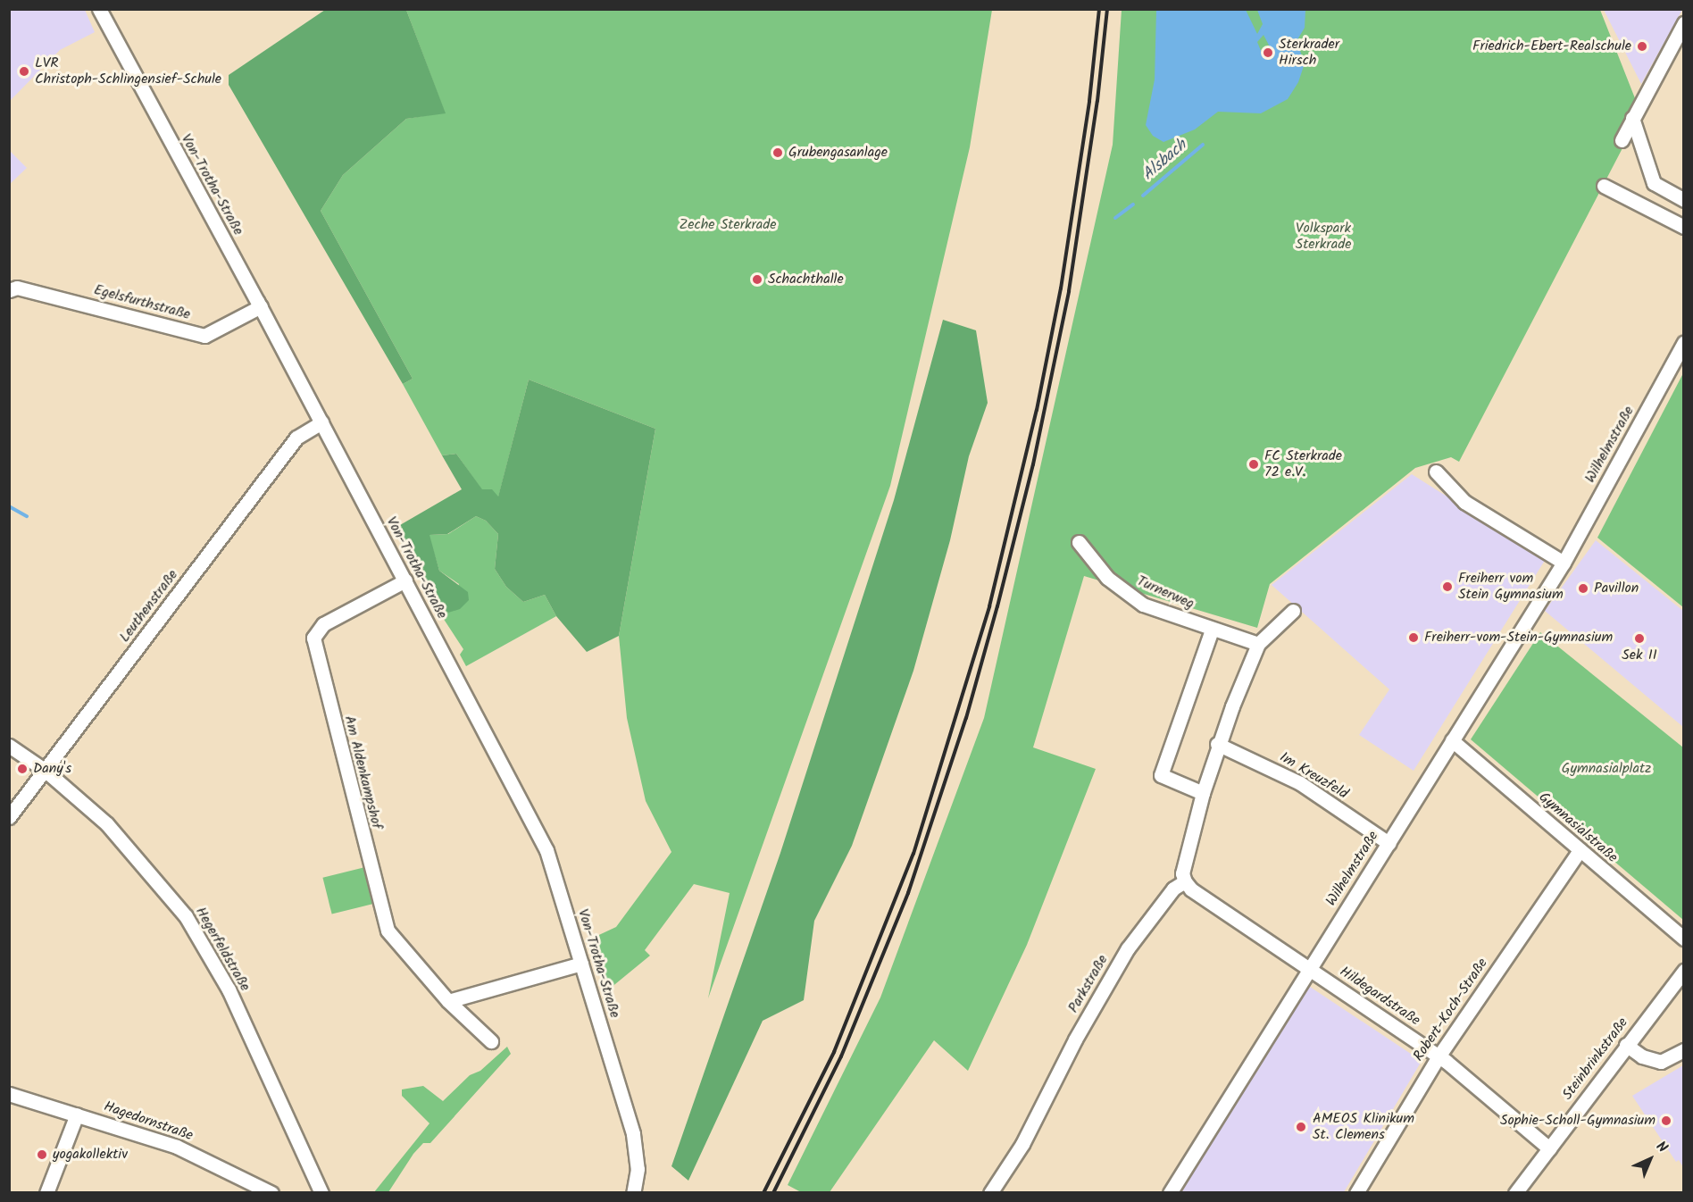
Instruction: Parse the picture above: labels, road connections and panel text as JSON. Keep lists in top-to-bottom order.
{
  "streets": {
    "street": [
      "Von-Trotha-Straße",
      "Egelsfurthstraße",
      "Wilhelmstraße",
      "Turnerweg",
      "Leuthenstraße",
      "Am Aldenkampshof",
      "Im Kreuzfeld",
      "Gymnasialstraße",
      "Hegerfeldstraße",
      "Parkstraße",
      "Hildegardstraße",
      "Robert-Koch-Straße",
      "Steinbrinkstraße",
      "Hagedornstraße"
    ]
  },
  "crossings": [
    ["Von-Trotha-Straße", "Egelsfurthstraße"],
    ["Von-Trotha-Straße", "Leuthenstraße"],
    ["Von-Trotha-Straße", "Am Aldenkampshof"],
    ["Wilhelmstraße", "Im Kreuzfeld"],
    ["Wilhelmstraße", "Gymnasialstraße"],
    ["Wilhelmstraße", "Hildegardstraße"],
    ["Leuthenstraße", "Hegerfeldstraße"],
    ["Gymnasialstraße", "Robert-Koch-Straße"],
    ["Parkstraße", "Hildegardstraße"],
    ["Hildegardstraße", "Robert-Koch-Straße"],
    ["Hildegardstraße", "Steinbrinkstraße"]
  ],
  "water": ["Alsbach"],
  "parks": ["Zeche Sterkrade", "Volkspark Sterkrade", "Gymnasialplatz"],
  "places": [
    "Friedrich-Ebert-Realschule",
    "Sterkrader Hirsch",
    "LVR Christoph-Schlingensief-Schule",
    "Grubengasanlage",
    "Schachthalle",
    "FC Sterkrade 72 e.V.",
    "Freiherr vom Stein Gymnasium",
    "Pavillon",
    "Freiherr-vom-Stein-Gymnasium",
    "Sek II",
    "Dany's",
    "Sophie-Scholl-Gymnasium",
    "AMEOS Klinikum St. Clemens",
    "yogakollektiv"
  ],
  "north": "top right"
}
